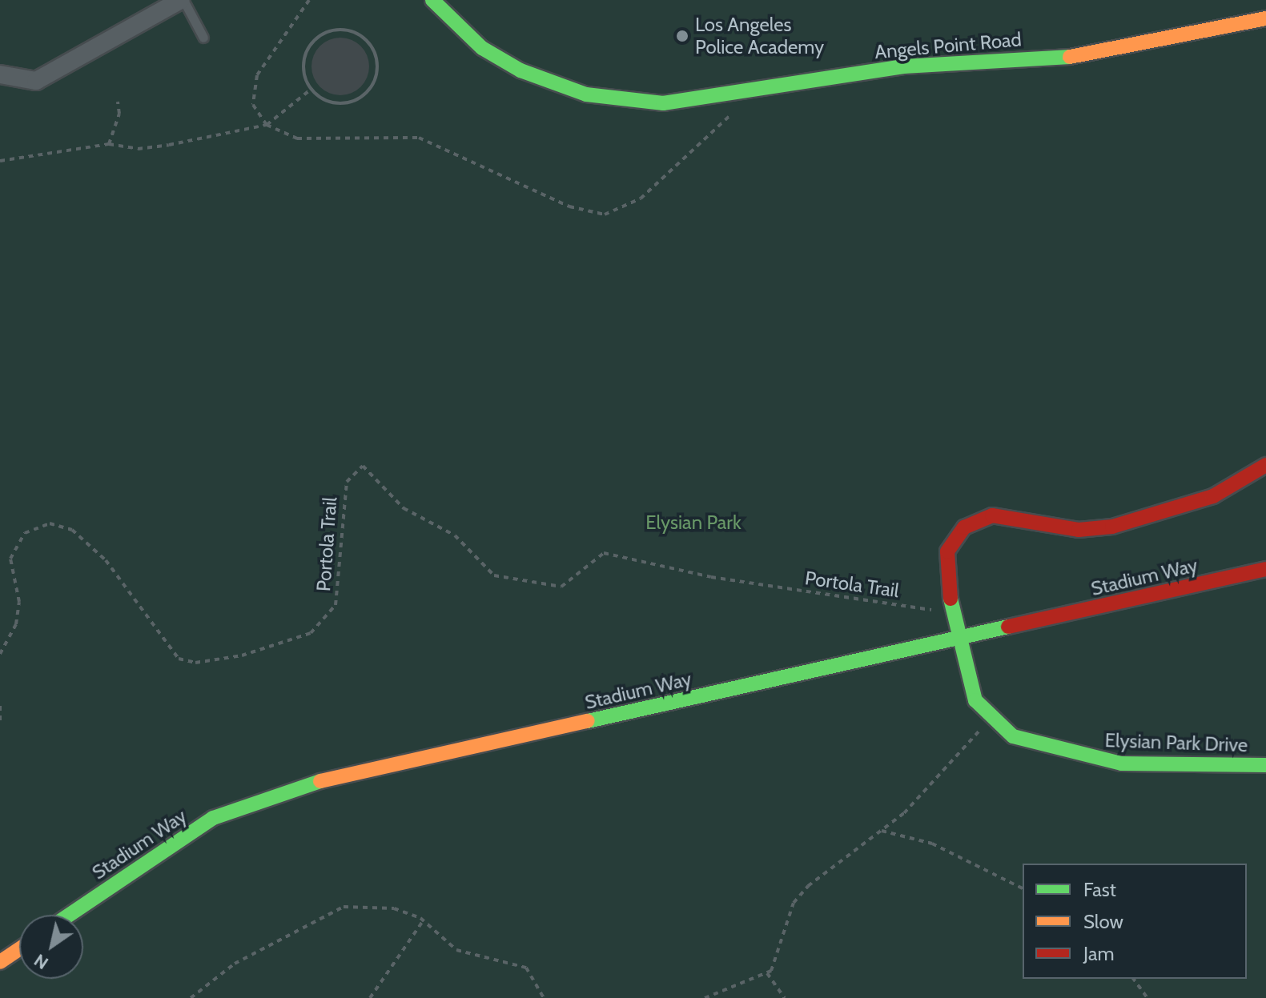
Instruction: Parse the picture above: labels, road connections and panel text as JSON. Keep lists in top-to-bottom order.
{
  "streets": {
    "street": ["Angels Point Road", "Stadium Way", "Elysian Park Drive"],
    "path": ["Portola Trail"]
  },
  "crossings": [
    ["Stadium Way", "Elysian Park Drive"]
  ],
  "parks": ["Elysian Park"],
  "places": ["Los Angeles Police Academy"],
  "legend": ["Fast", "Slow", "Jam"],
  "north": "bottom left"
}
